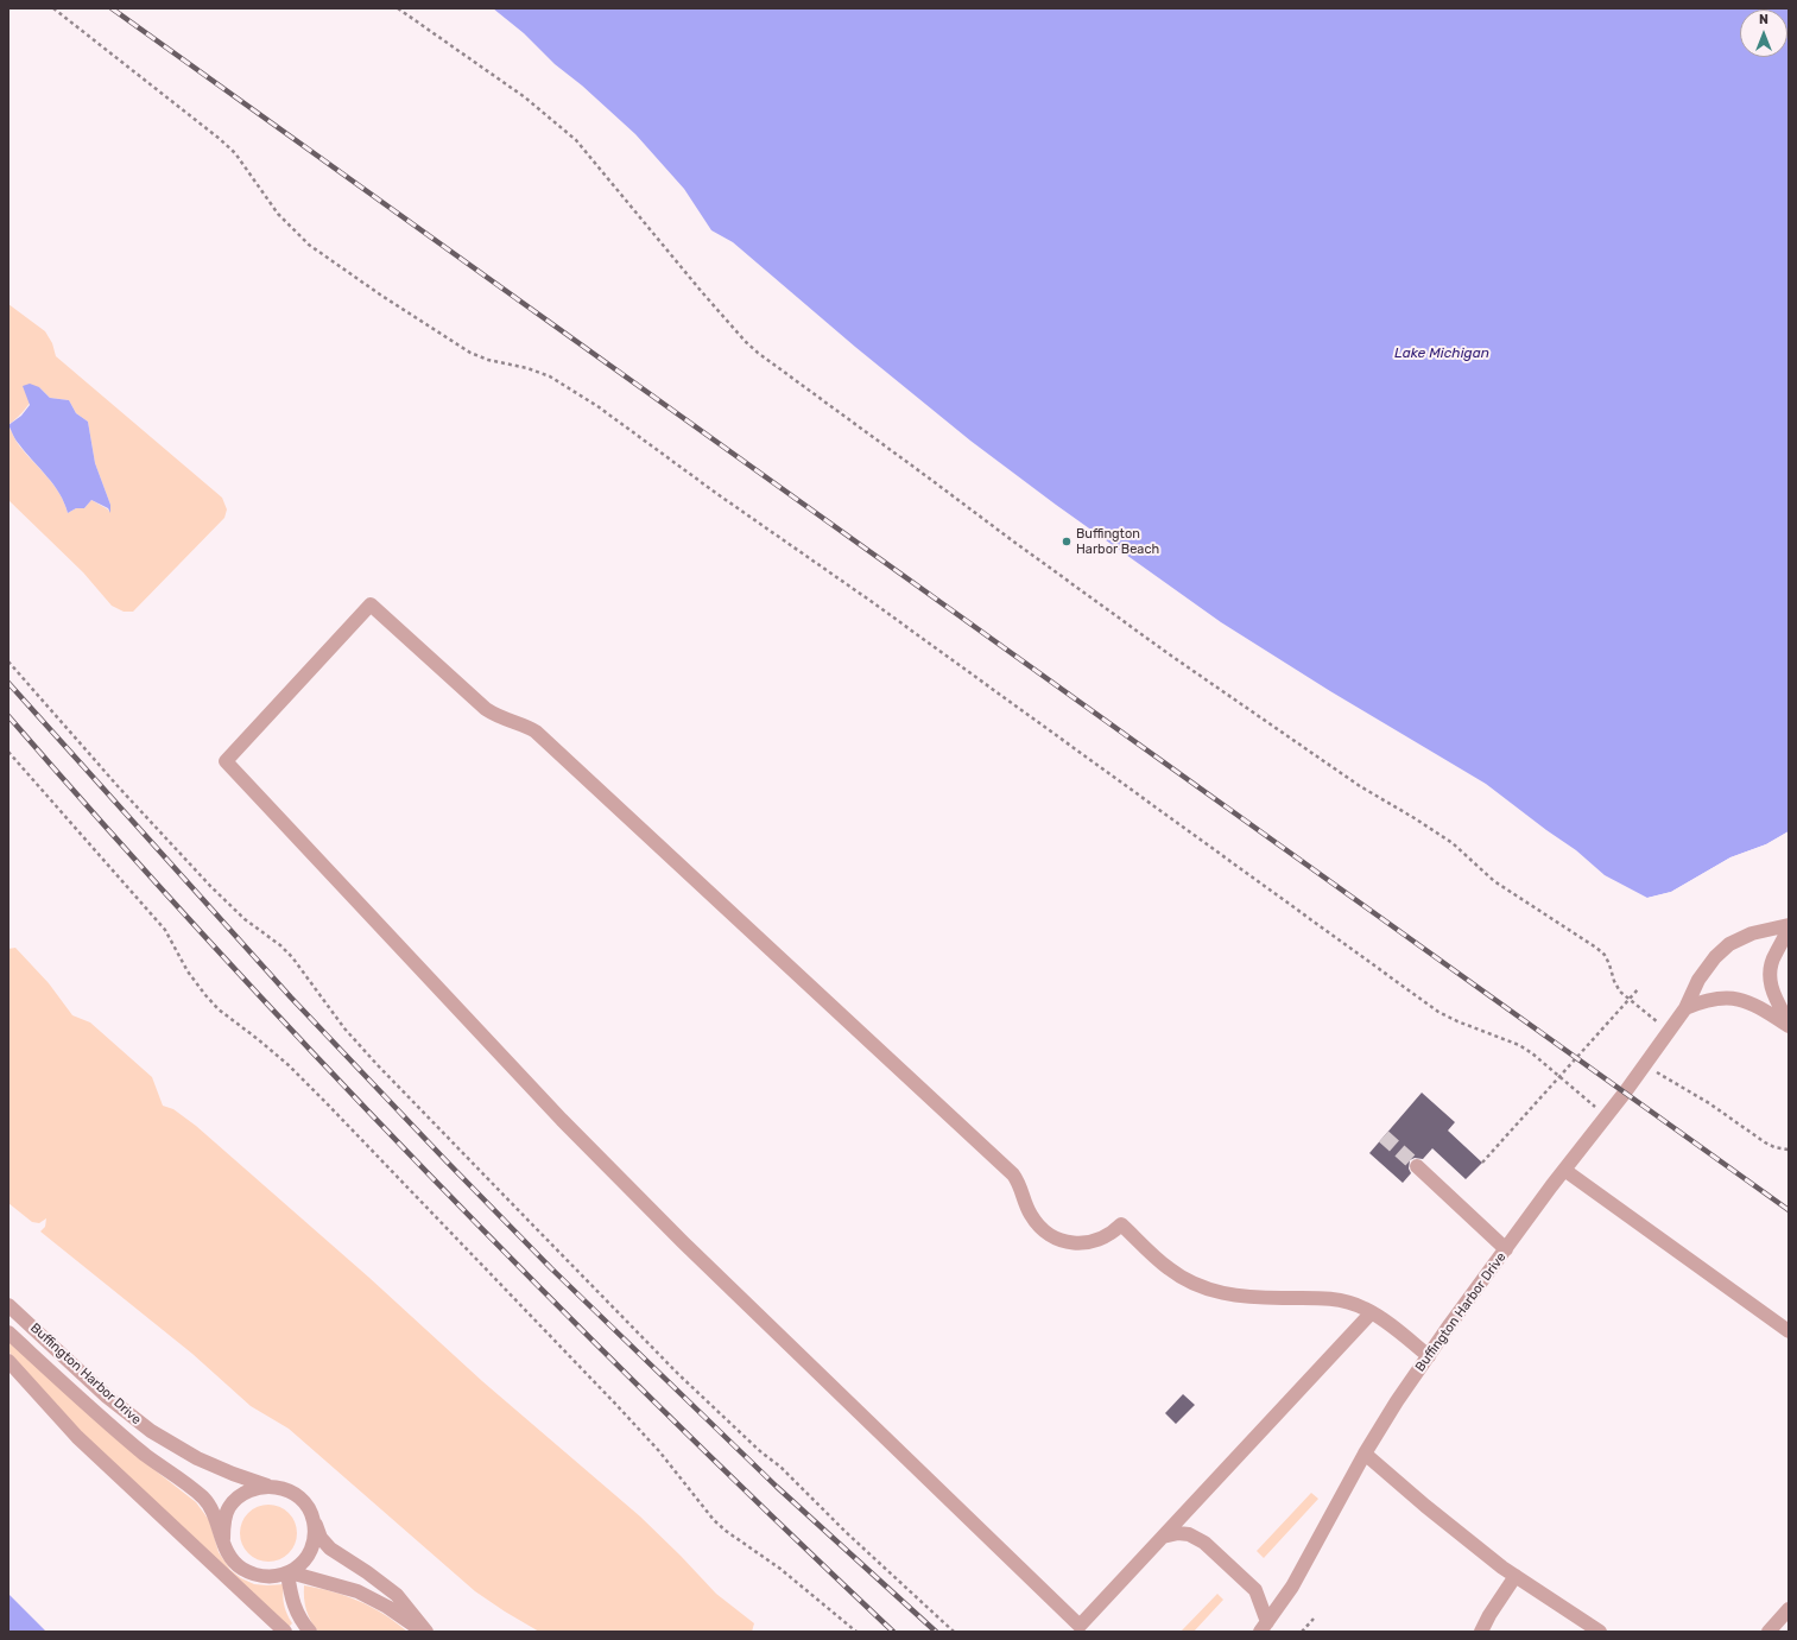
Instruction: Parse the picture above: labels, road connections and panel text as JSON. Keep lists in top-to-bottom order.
{
  "streets": {
    "street": ["Buffington Harbor Drive"]
  },
  "water": ["Lake Michigan"],
  "places": ["Buffington Harbor Beach"],
  "north": "top"
}
